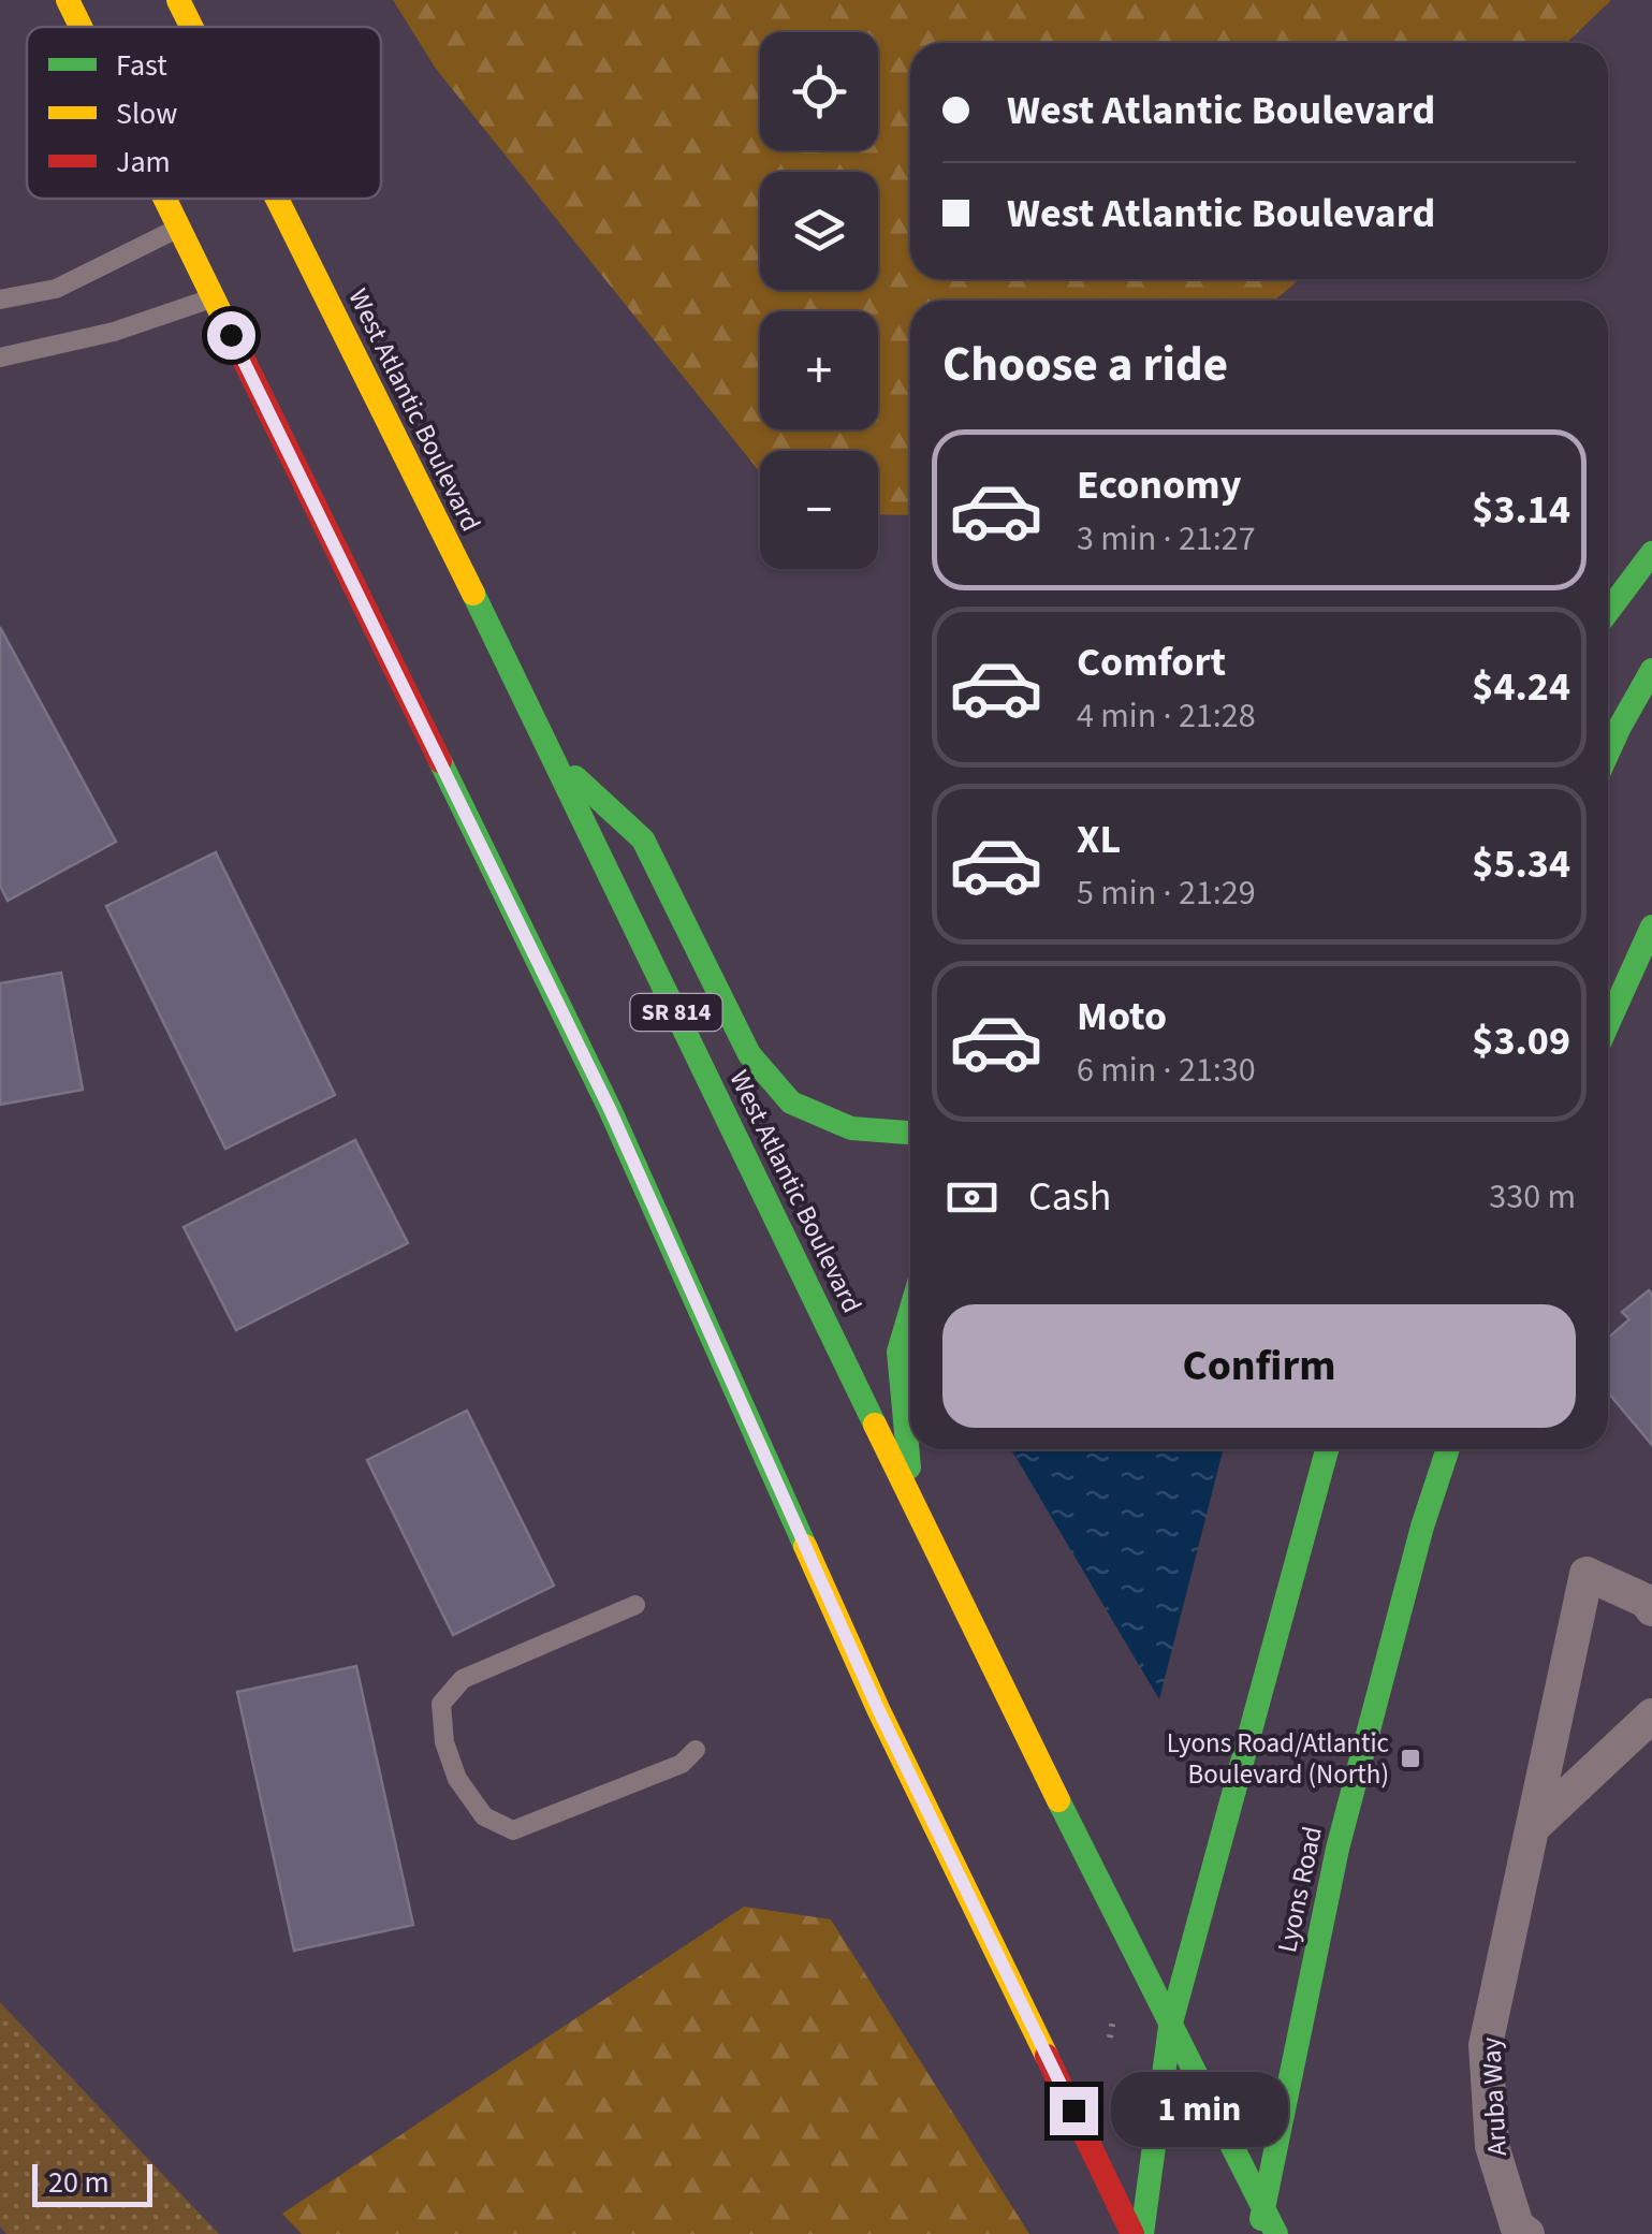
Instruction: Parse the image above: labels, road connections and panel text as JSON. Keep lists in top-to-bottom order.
{
  "streets": {
    "main road": ["West Atlantic Boulevard", "SR 814", "Lyons Road"],
    "street": ["Aruba Way"]
  },
  "crossings": [
    ["West Atlantic Boulevard", "Lyons Road"]
  ],
  "places": {
    "transit": ["Lyons Road/Atlantic Boulevard (North)"]
  },
  "legend": ["Fast", "Slow", "Jam"],
  "scale_bar": "20 m",
  "page": {
    "map_buttons": ["+", "−"],
    "banner": ["West Atlantic Boulevard", "West Atlantic Boulevard"],
    "heading": "Choose a ride",
    "list": [
      {
        "name": "Economy",
        "note": "3 min · 21:27",
        "value": "$3.14"
      },
      {
        "name": "Comfort",
        "note": "4 min · 21:28",
        "value": "$4.24"
      },
      {
        "name": "XL",
        "note": "5 min · 21:29",
        "value": "$5.34"
      },
      {
        "name": "Moto",
        "note": "6 min · 21:30",
        "value": "$3.09"
      }
    ],
    "pay": ["Cash", "330 m"],
    "buttons": "Confirm",
    "bubble": "1 min",
    "scale": "20 m"
  }
}
